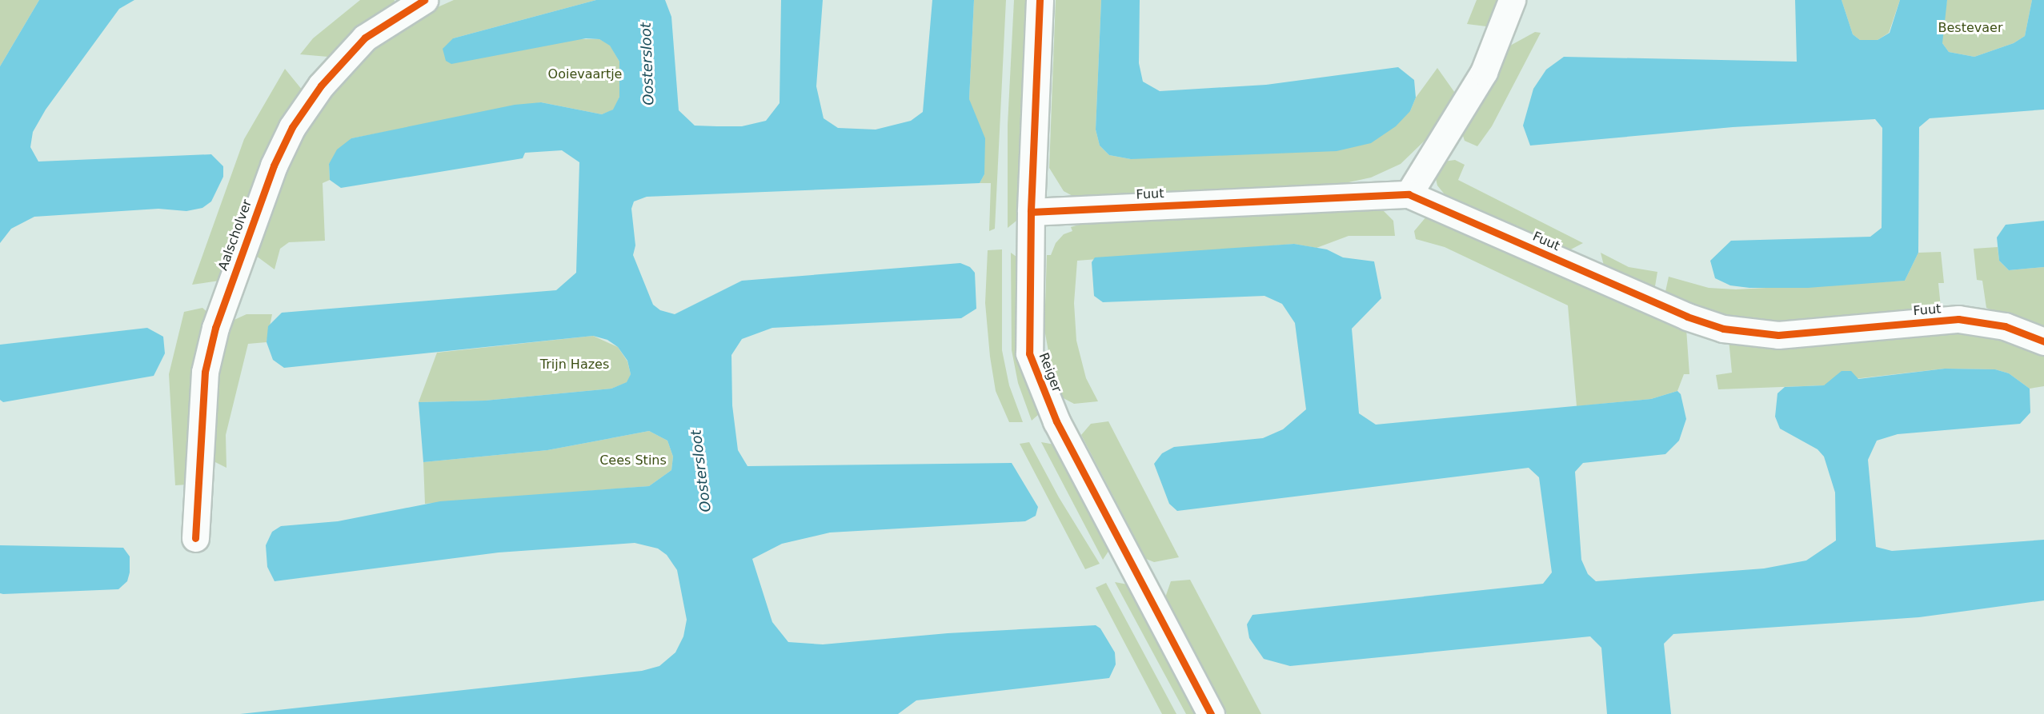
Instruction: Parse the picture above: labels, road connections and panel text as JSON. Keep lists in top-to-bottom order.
{
  "streets": {
    "street": ["Fuut", "Aalscholver", "Reiger"]
  },
  "crossings": [
    ["Fuut", "Reiger"]
  ],
  "water": ["Oostersloot"],
  "parks": [
    "Bestevaer",
    "Ooievaartje",
    "Trijn Hazes",
    "Cees Stins"
  ]
}
